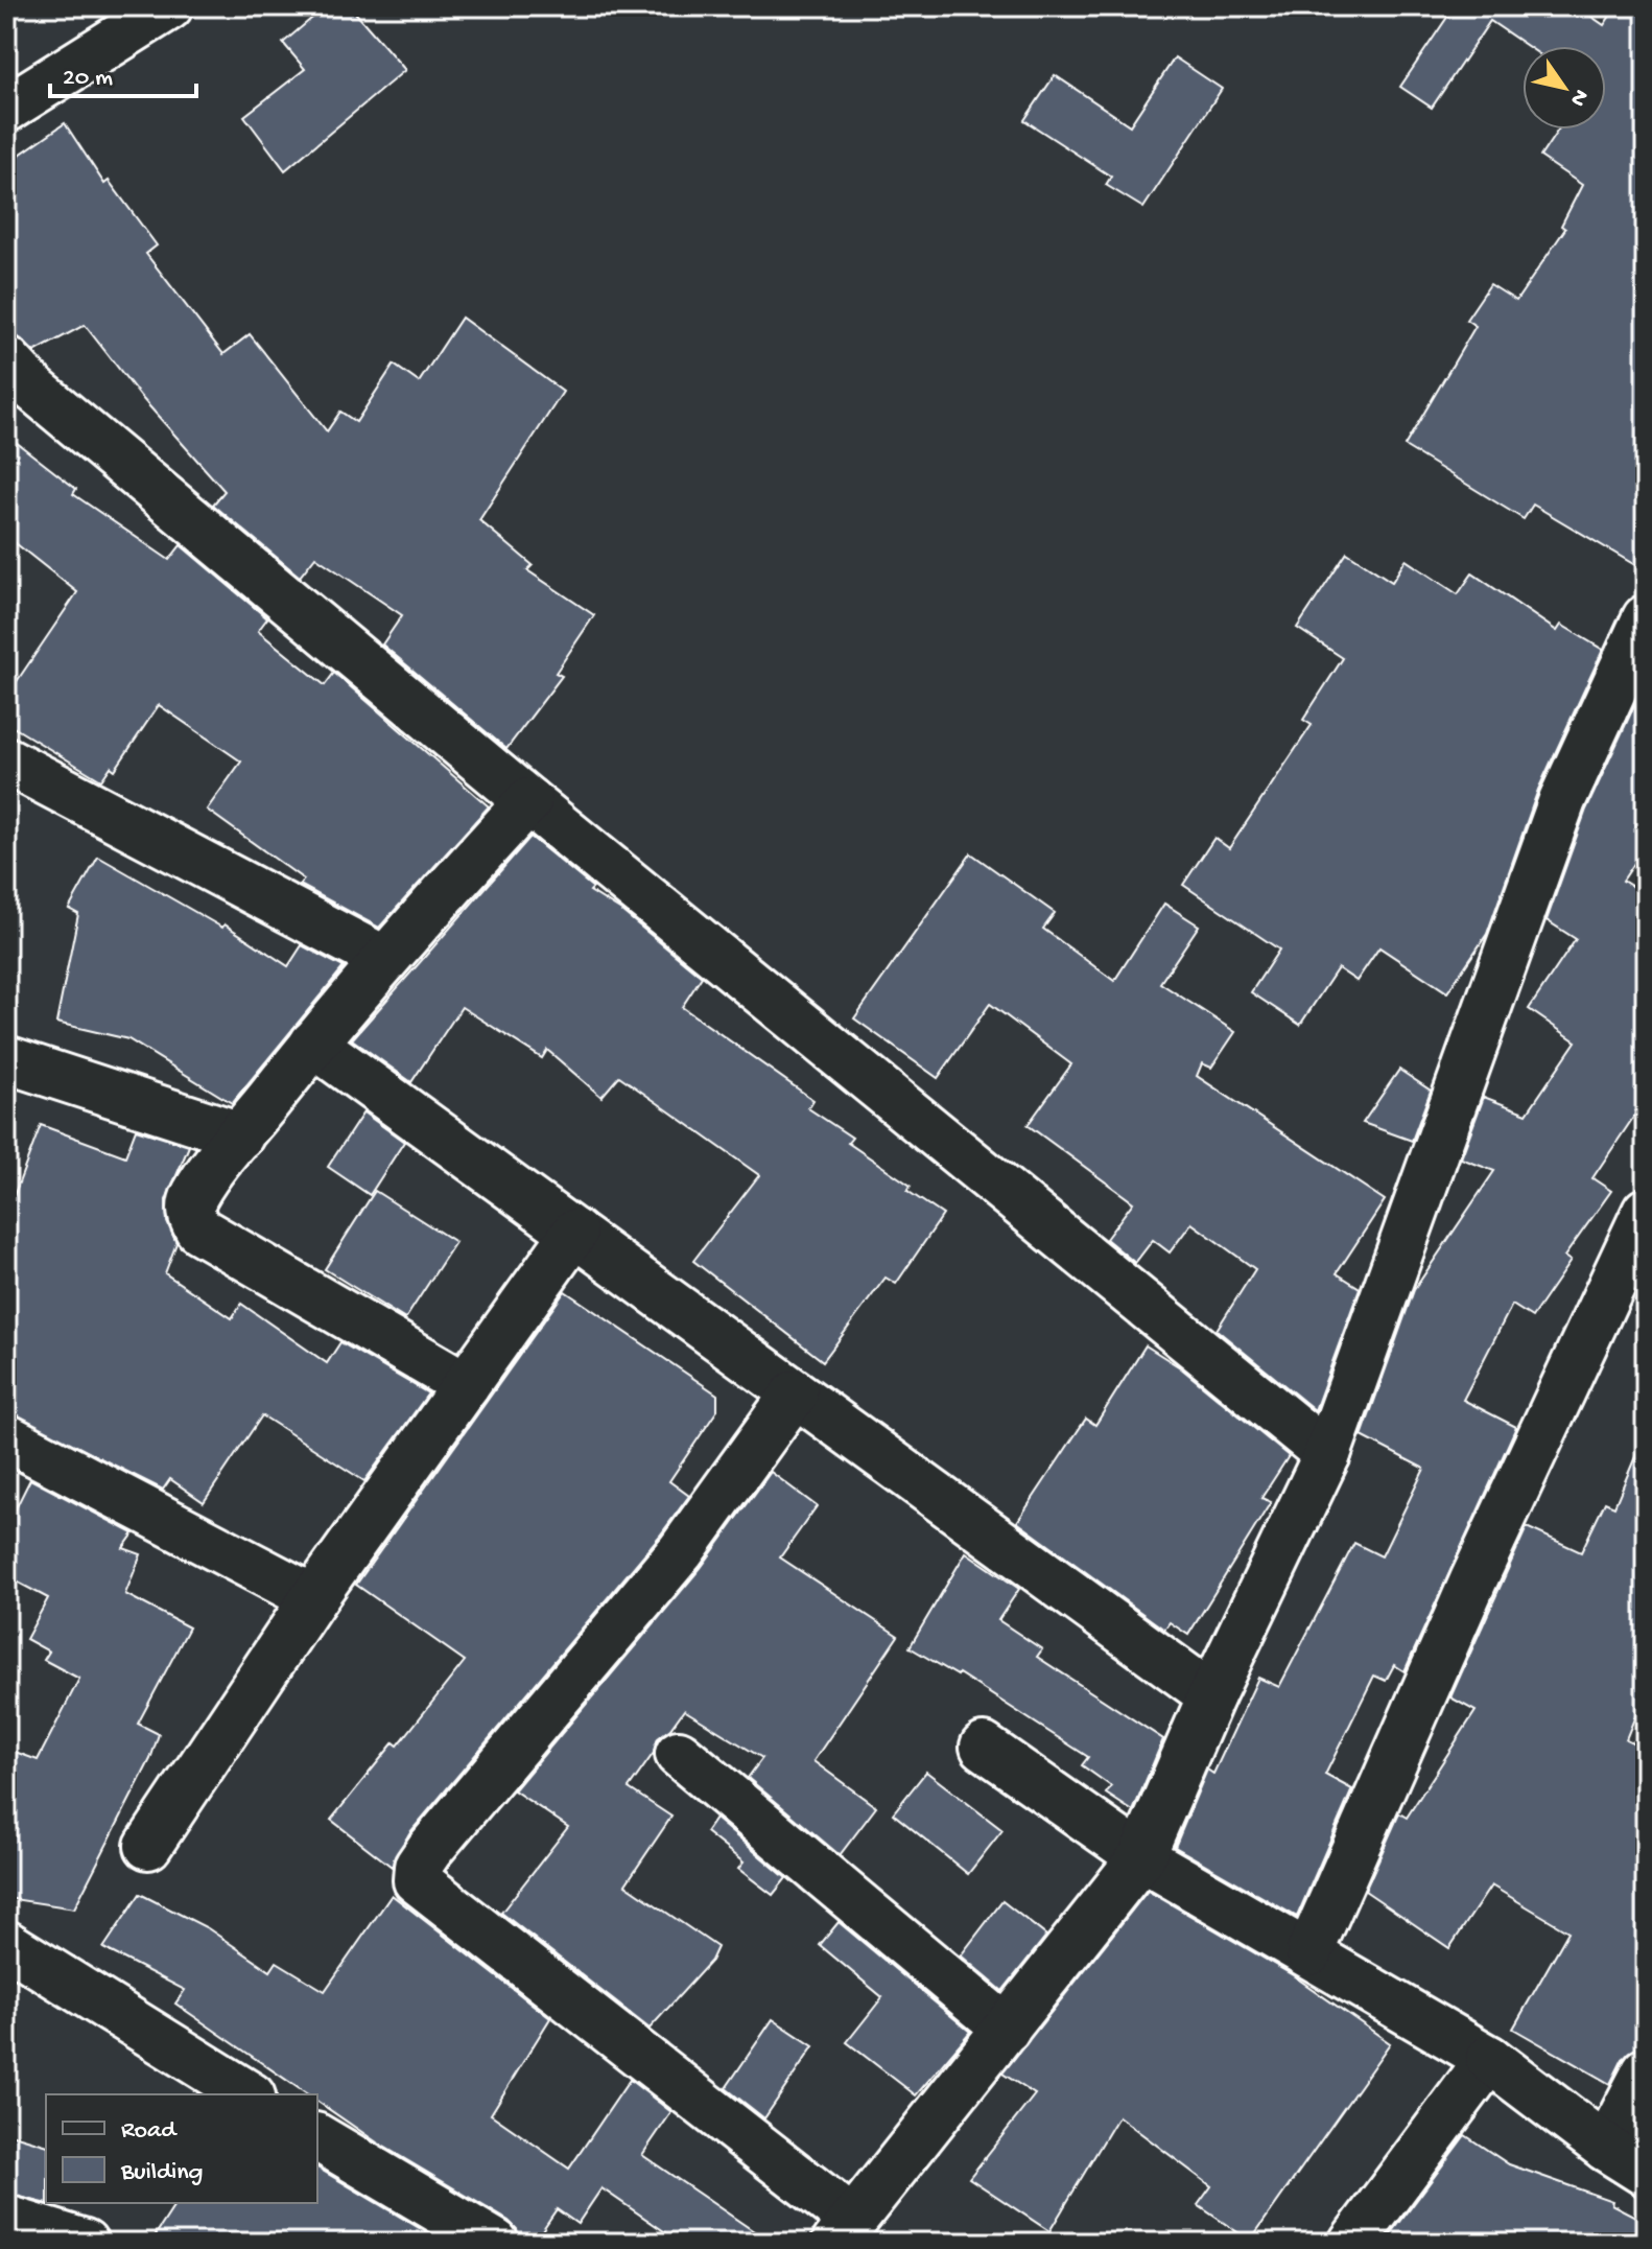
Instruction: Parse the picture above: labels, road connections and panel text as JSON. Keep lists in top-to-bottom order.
{
  "legend": ["Road", "Building"],
  "scale_bar": "20 m",
  "north": "bottom right"
}
